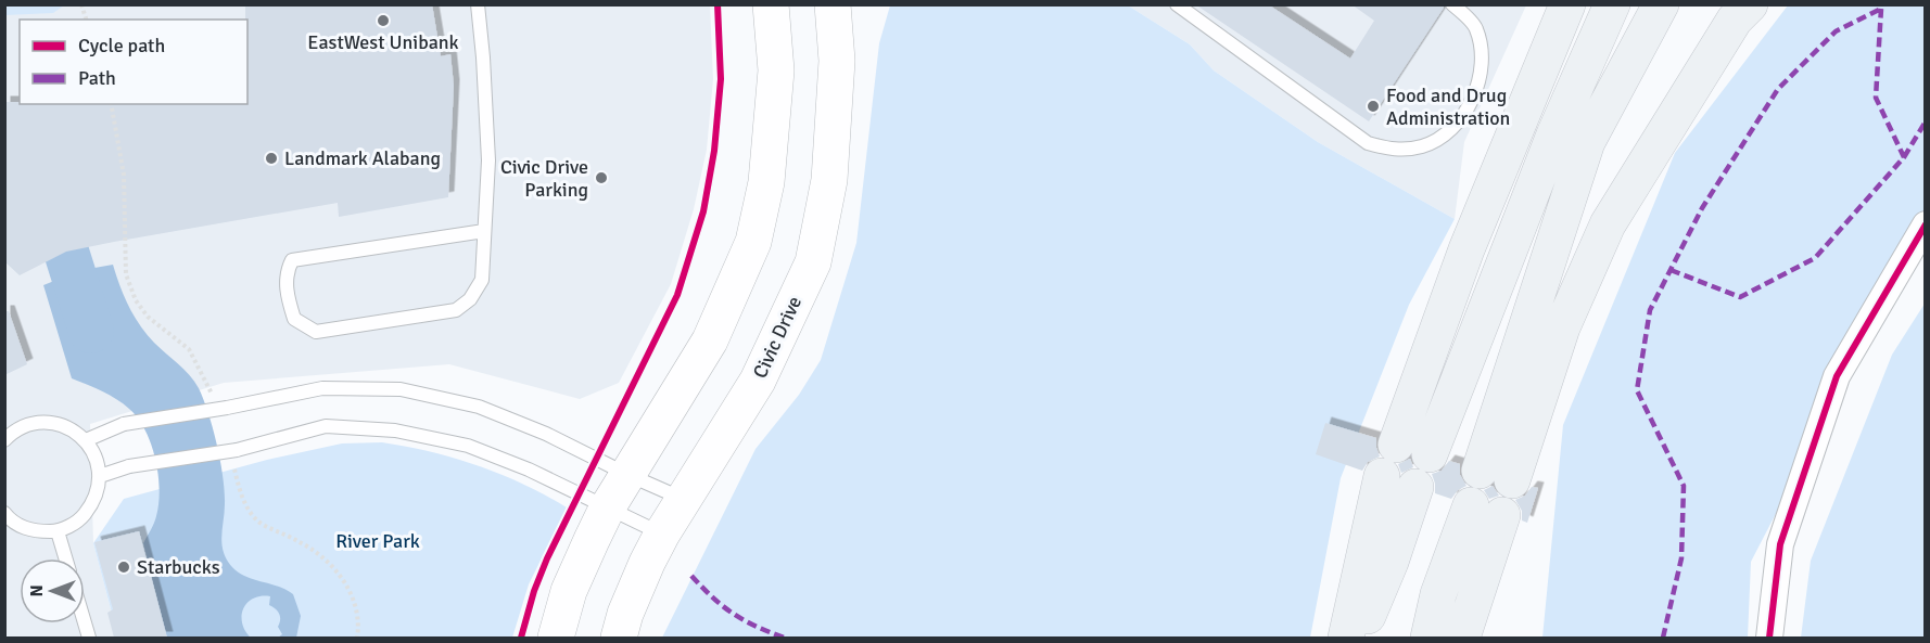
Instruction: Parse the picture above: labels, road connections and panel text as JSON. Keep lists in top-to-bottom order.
{
  "streets": {
    "main road": ["Civic Drive"]
  },
  "parks": ["River Park"],
  "places": [
    "EastWest Unibank",
    "Food and Drug Administration",
    "Landmark Alabang",
    "Civic Drive Parking",
    "Starbucks"
  ],
  "legend": ["Cycle path", "Path"],
  "north": "left"
}
